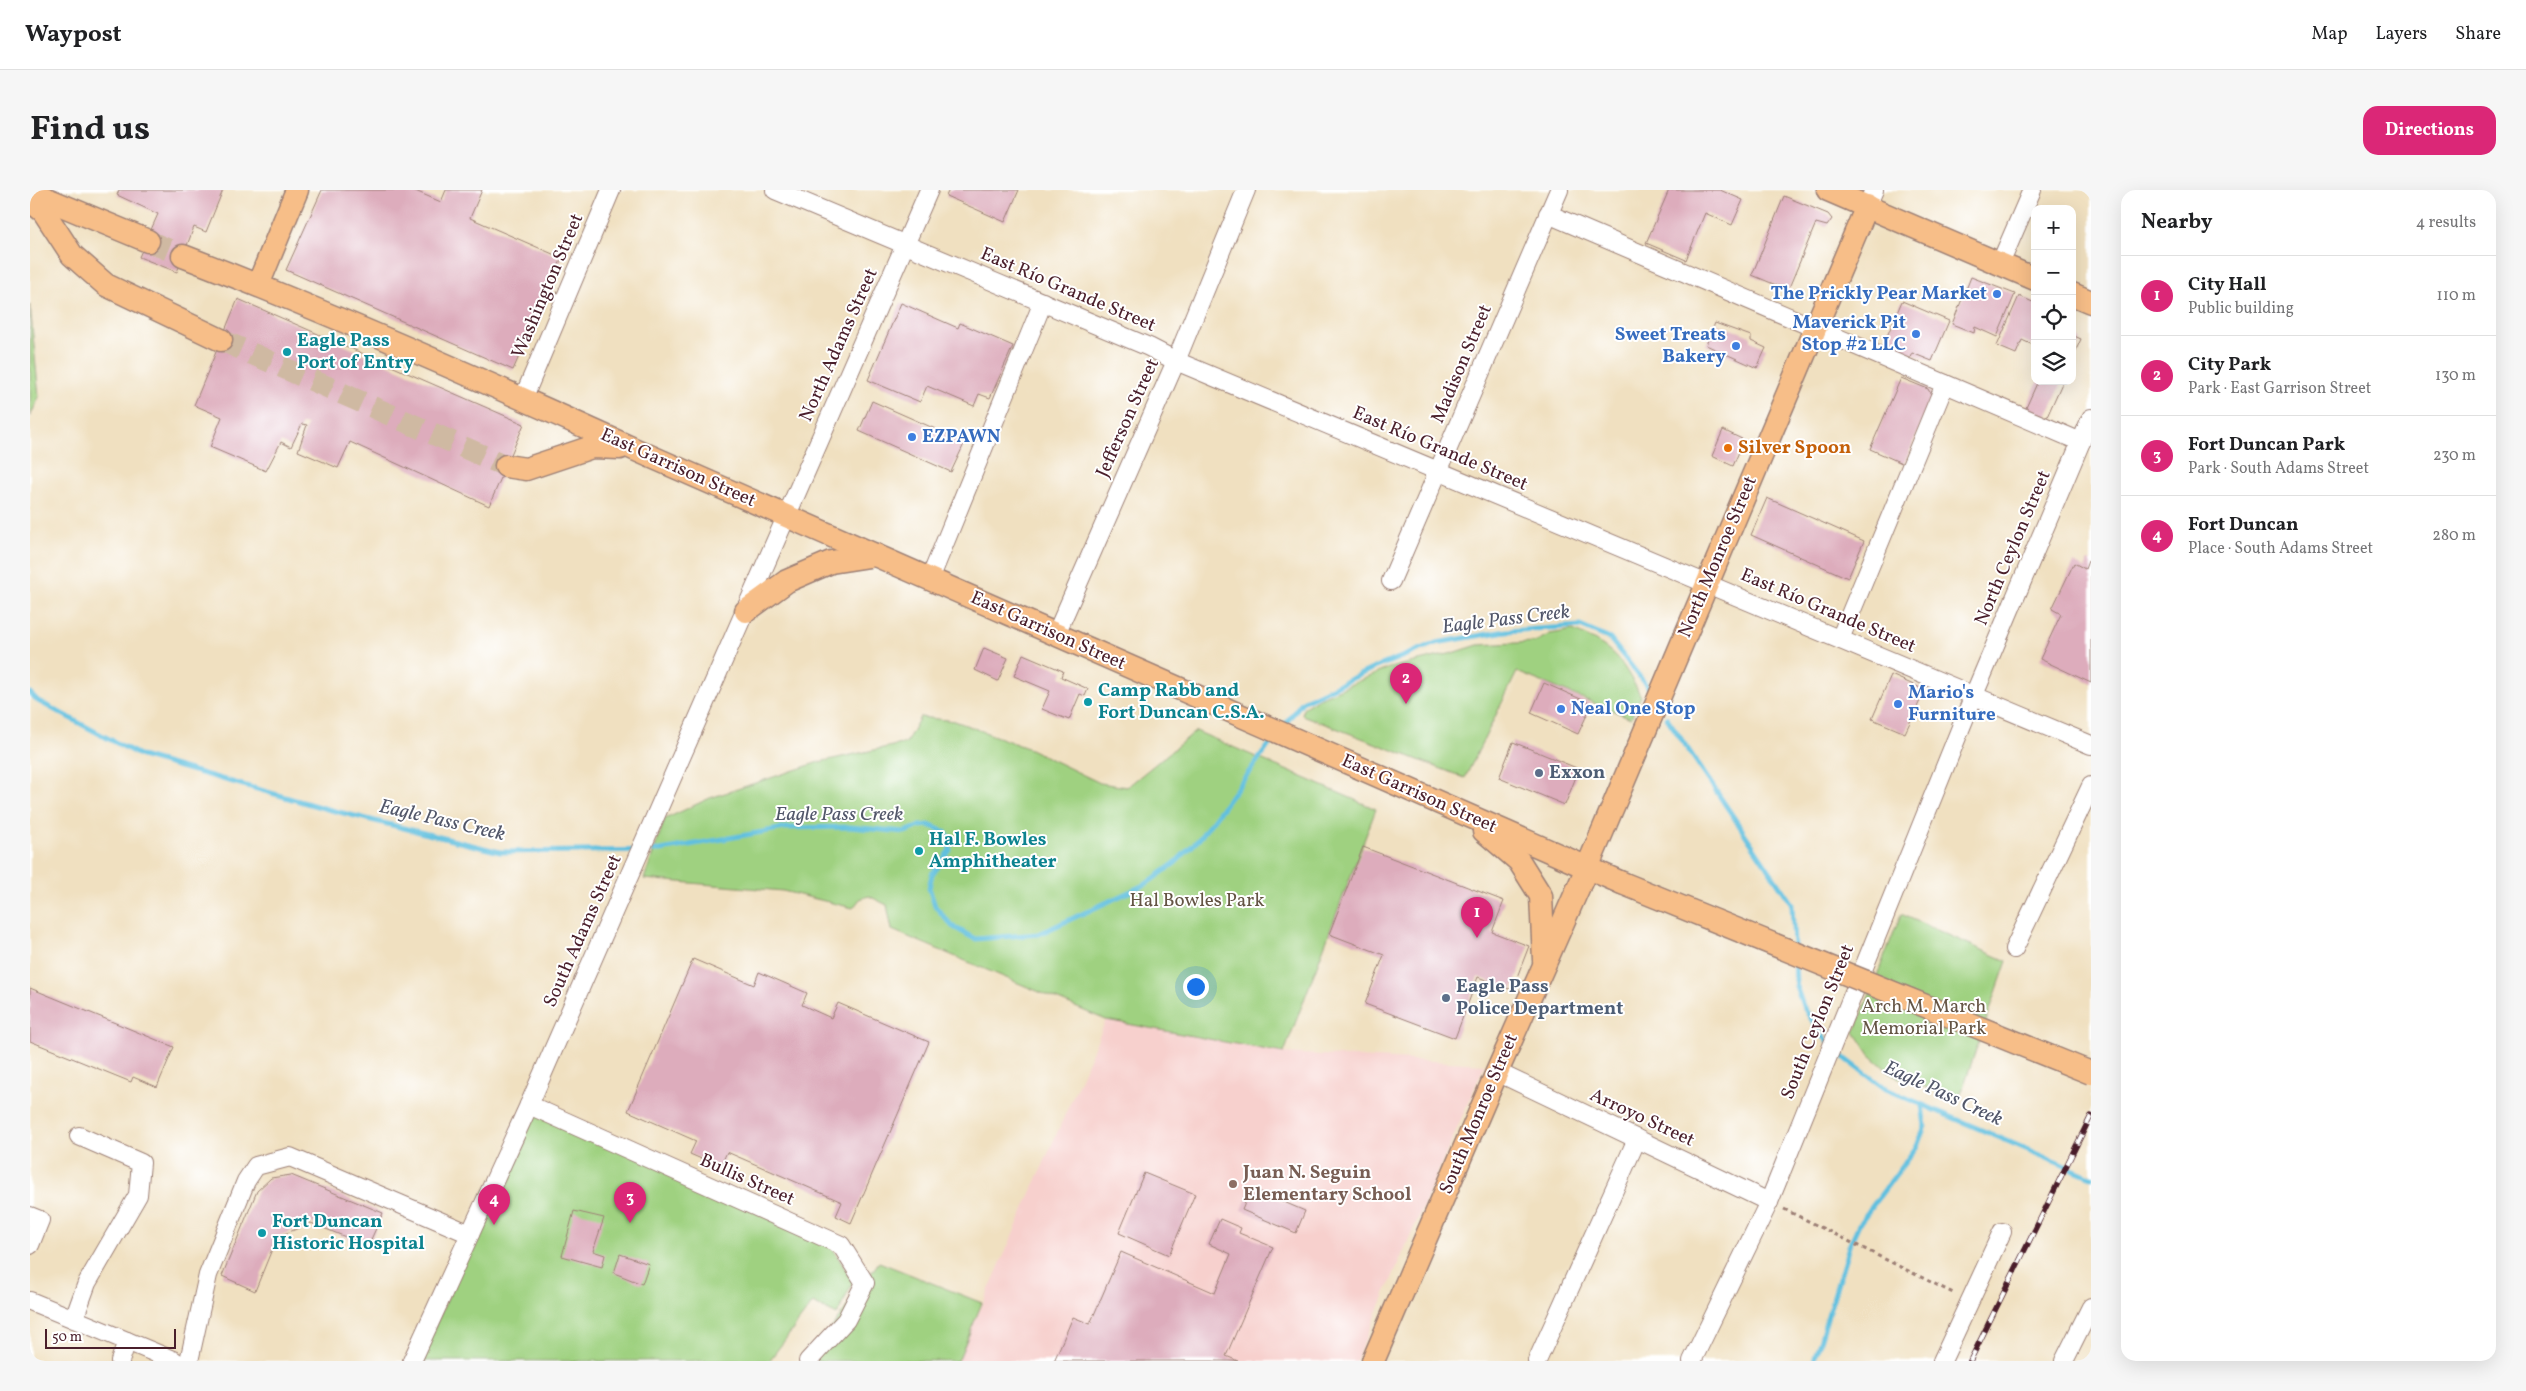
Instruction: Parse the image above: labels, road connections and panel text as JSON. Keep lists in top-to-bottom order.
{
  "streets": {
    "main road": ["East Garrison Street", "North Monroe Street", "South Monroe Street"],
    "street": [
      "Washington Street",
      "East Río Grande Street",
      "North Adams Street",
      "Madison Street",
      "Jefferson Street",
      "North Ceylon Street",
      "South Adams Street",
      "South Ceylon Street",
      "Arroyo Street",
      "Bullis Street"
    ]
  },
  "crossings": [
    ["Washington Street", "East Garrison Street"],
    ["East Río Grande Street", "North Adams Street"],
    ["East Río Grande Street", "Madison Street"],
    ["East Río Grande Street", "Jefferson Street"],
    ["East Río Grande Street", "North Ceylon Street"],
    ["East Río Grande Street", "North Monroe Street"],
    ["East Río Grande Street", "South Ceylon Street"],
    ["North Adams Street", "East Garrison Street"],
    ["North Adams Street", "South Adams Street"],
    ["Jefferson Street", "East Garrison Street"],
    ["East Garrison Street", "North Monroe Street"],
    ["East Garrison Street", "South Adams Street"],
    ["East Garrison Street", "South Monroe Street"],
    ["North Ceylon Street", "South Ceylon Street"],
    ["North Monroe Street", "South Monroe Street"],
    ["South Adams Street", "Bullis Street"],
    ["South Ceylon Street", "Arroyo Street"],
    ["South Monroe Street", "Arroyo Street"]
  ],
  "water": ["Eagle Pass Creek"],
  "parks": ["Hal Bowles Park", "Arch M. March Memorial Park"],
  "places": [
    "The Prickly Pear Market",
    "Maverick Pit Stop #2 LLC",
    "Sweet Treats Bakery",
    "Eagle Pass Port of Entry",
    "EZPAWN",
    "Silver Spoon",
    "Camp Rabb and Fort Duncan C.S.A.",
    "Mario's Furniture",
    "Neal One Stop",
    "Exxon",
    "Hal F. Bowles Amphitheater",
    "Eagle Pass Police Department",
    "Juan N. Seguin Elementary School",
    "Fort Duncan Historic Hospital"
  ],
  "scale_bar": "50 m",
  "page": {
    "header": "Waypost",
    "nav": ["Map", "Layers", "Share"],
    "title": "Find us",
    "buttons": "Directions",
    "heading": ["Nearby", "4 results"],
    "map_buttons": ["+", "−"],
    "list": [
      {
        "mark": "1",
        "name": "City Hall",
        "note": "Public building",
        "value": "110 m"
      },
      {
        "mark": "2",
        "name": "City Park",
        "note": "Park · East Garrison Street",
        "value": "130 m"
      },
      {
        "mark": "3",
        "name": "Fort Duncan Park",
        "note": "Park · South Adams Street",
        "value": "230 m"
      },
      {
        "mark": "4",
        "name": "Fort Duncan",
        "note": "Place · South Adams Street",
        "value": "280 m"
      }
    ],
    "pins": [
      "2",
      "1",
      "3",
      "4"
    ],
    "scale": "50 m"
  }
}
